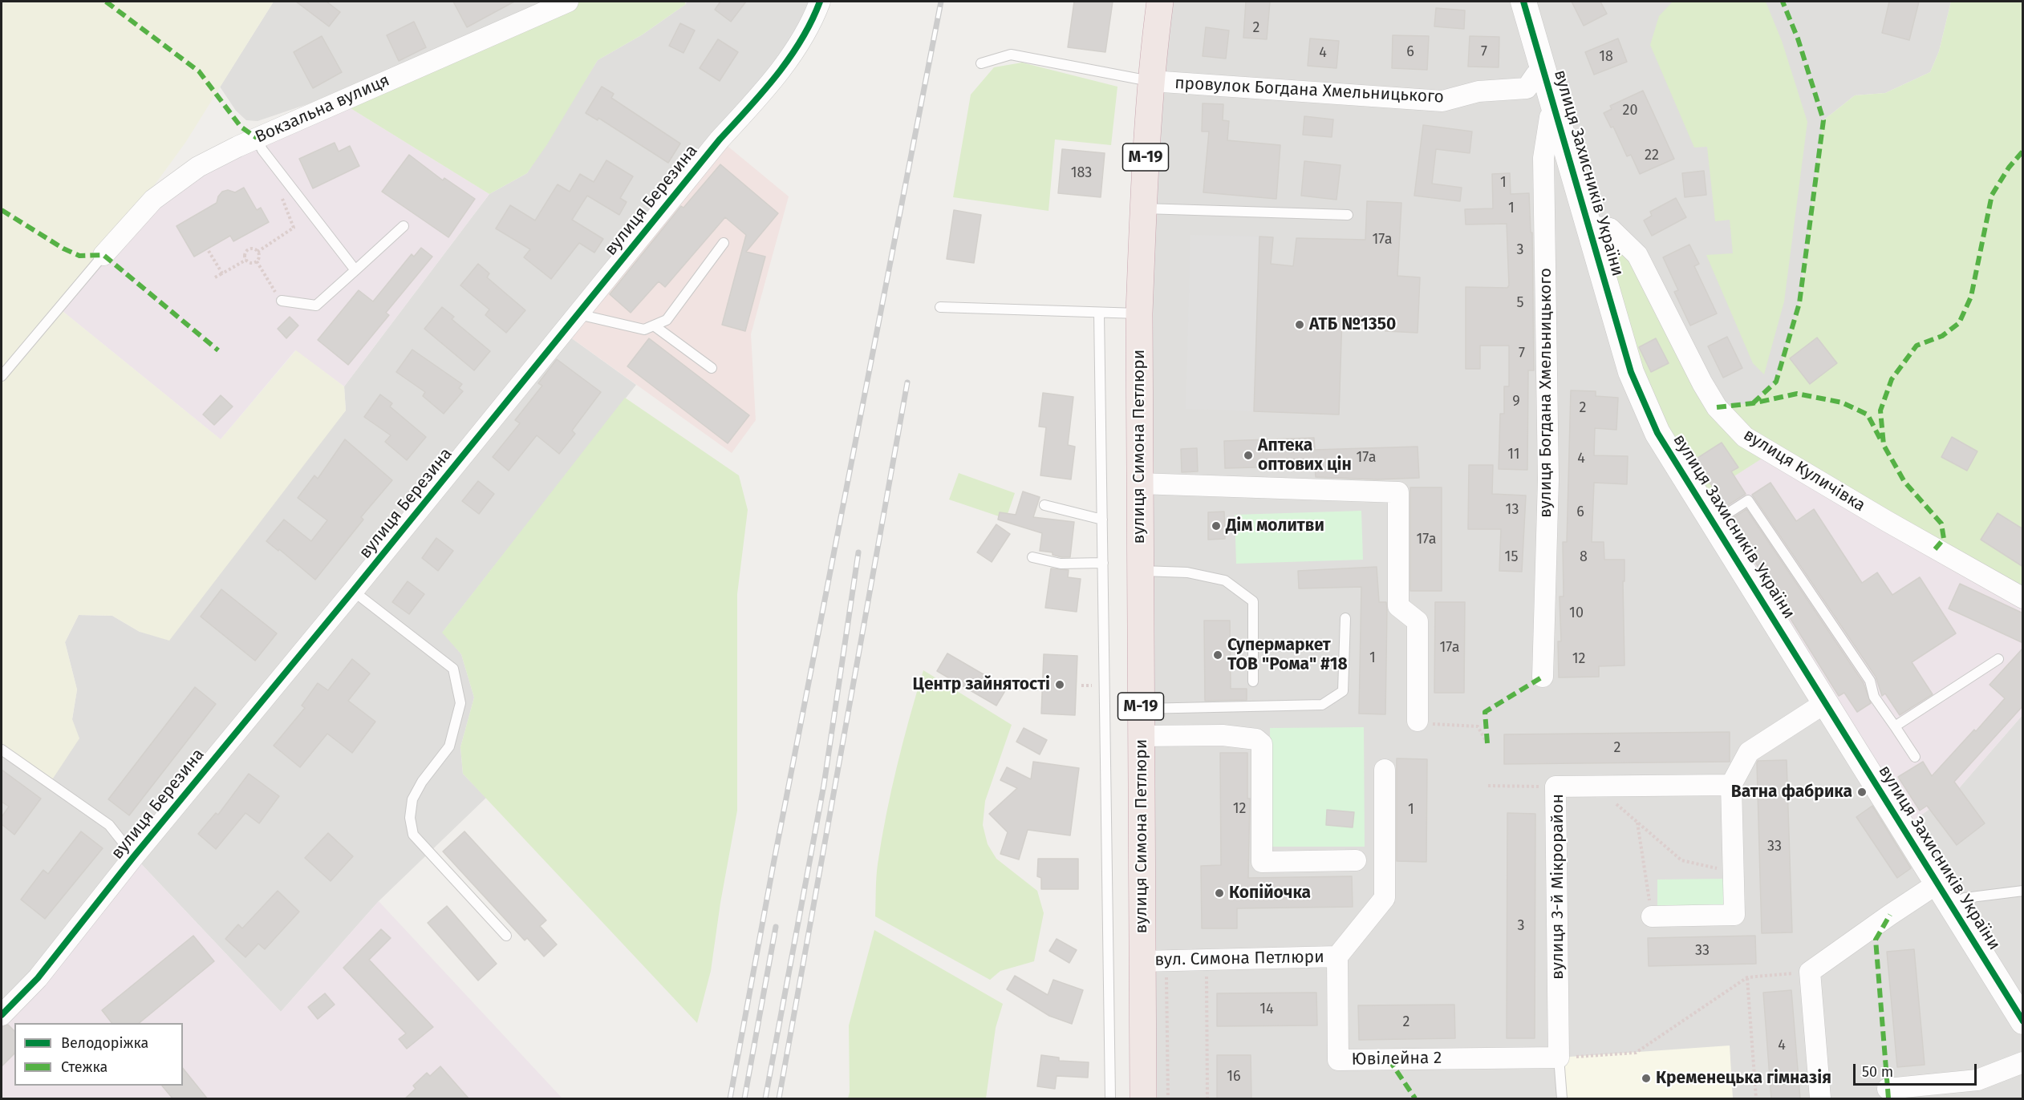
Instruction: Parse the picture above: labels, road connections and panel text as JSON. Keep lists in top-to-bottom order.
{
  "streets": {
    "highway": ["М-19", "вулиця Симона Петлюри"],
    "street": [
      "провулок Богдана Хмельницького",
      "Вокзальна вулиця",
      "вулиця Захисників України",
      "вулиця Березина",
      "вулиця Богдана Хмельницького",
      "вулиця Куличівка",
      "вулиця 3-й Мікрорайон",
      "вул. Симона Петлюри",
      "Ювілейна 2"
    ]
  },
  "crossings": [
    ["провулок Богдана Хмельницького", "М-19"],
    ["провулок Богдана Хмельницького", "вулиця Захисників України"],
    ["М-19", "вулиця Симона Петлюри"],
    ["вулиця Захисників України", "вулиця Богдана Хмельницького"],
    ["вулиця Захисників України", "вулиця Куличівка"],
    ["вулиця Симона Петлюри", "вул. Симона Петлюри"],
    ["вулиця 3-й Мікрорайон", "Ювілейна 2"],
    ["вул. Симона Петлюри", "Ювілейна 2"]
  ],
  "places": [
    "АТБ №1350",
    "Аптека оптових цін",
    "Дім молитви",
    "Супермаркет ТОВ \"Рома\" #18",
    "Центр зайнятості",
    "Ватна фабрика",
    "Копійочка",
    "Кременецька гімназія"
  ],
  "house_numbers": [
    "2",
    "6",
    "7",
    "4",
    "18",
    "20",
    "22",
    "183",
    "1",
    "1",
    "17а",
    "3",
    "5",
    "7",
    "9",
    "2",
    "11",
    "17а",
    "4",
    "13",
    "6",
    "17а",
    "15",
    "8",
    "10",
    "17а",
    "1",
    "12",
    "2",
    "12",
    "1",
    "33",
    "3",
    "33",
    "14",
    "2",
    "4",
    "16"
  ],
  "legend": ["Велодоріжка", "Стежка"],
  "scale_bar": "50 m"
}
